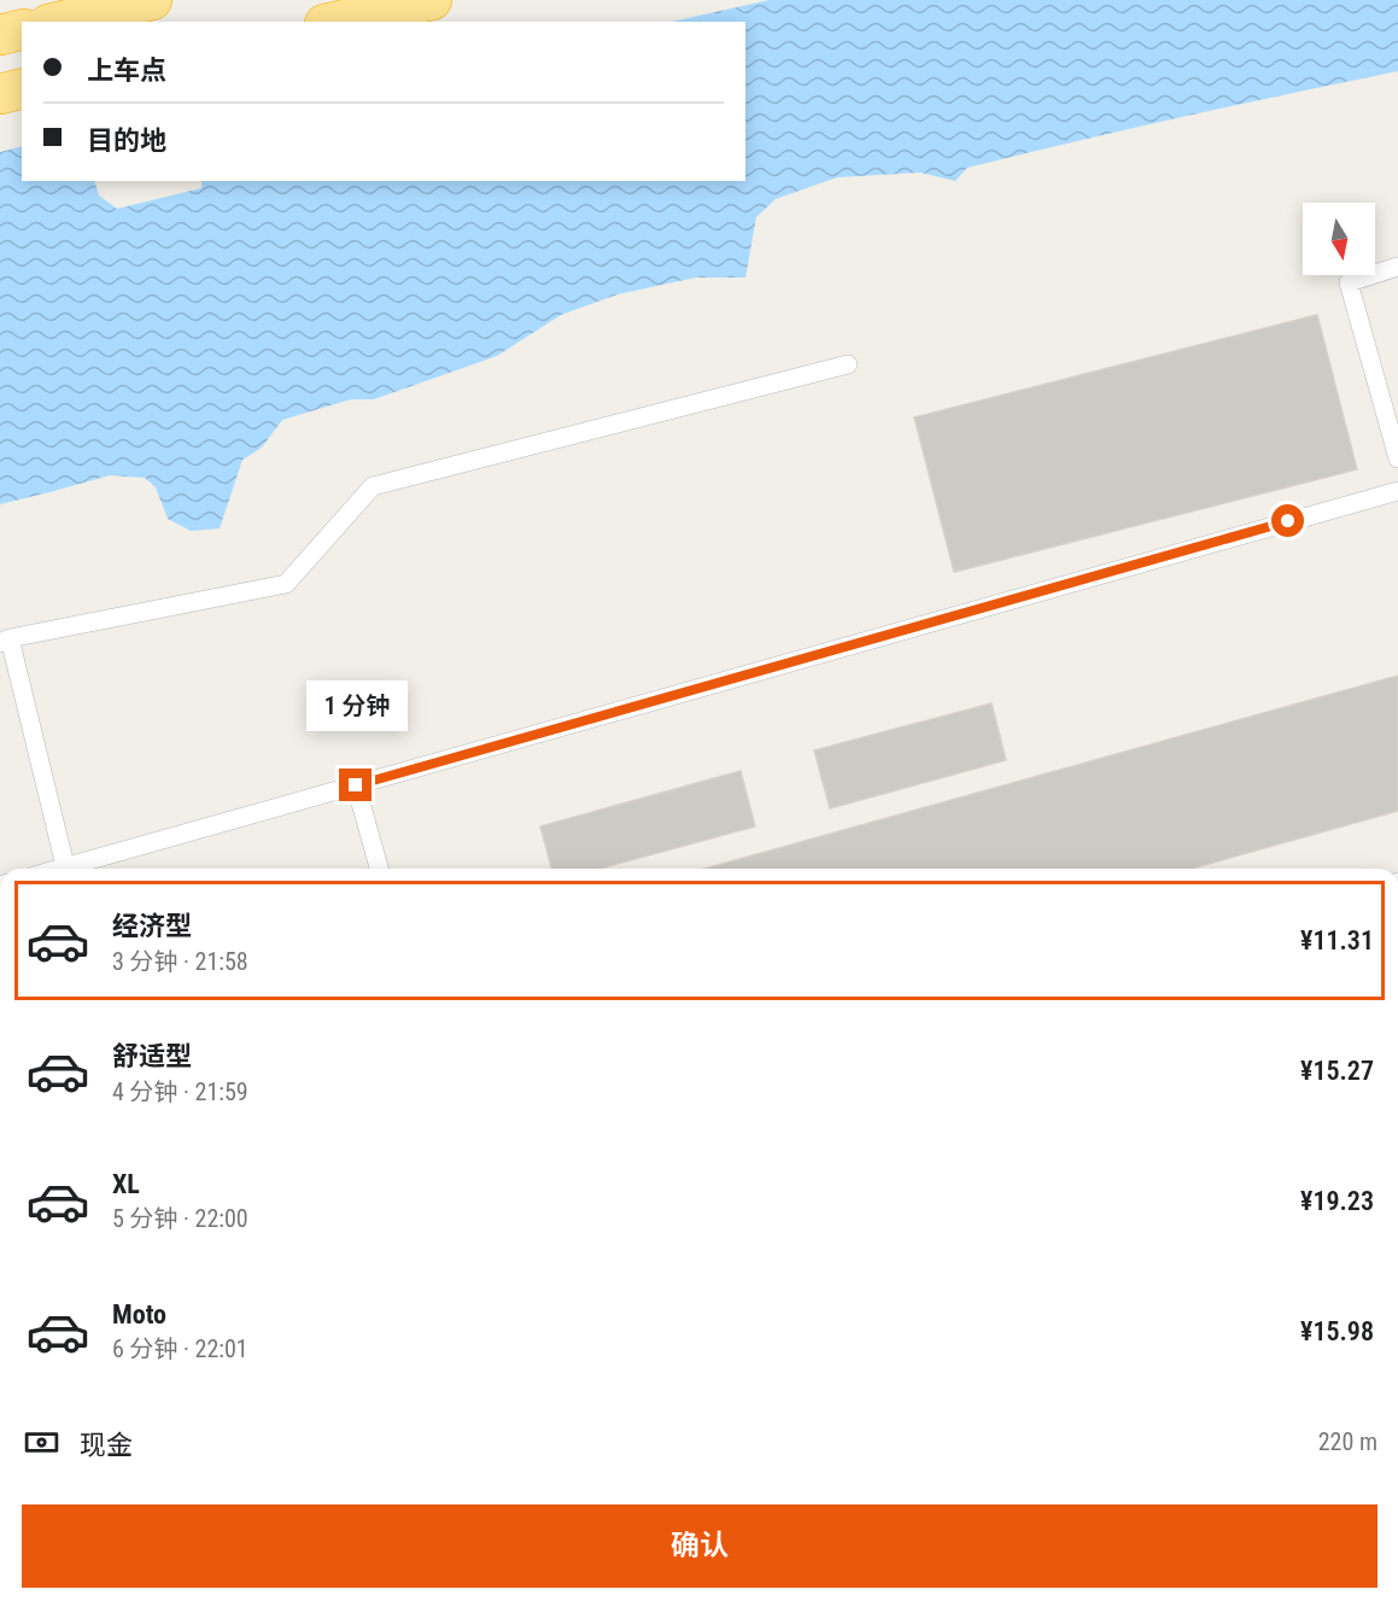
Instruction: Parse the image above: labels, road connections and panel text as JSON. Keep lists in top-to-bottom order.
{
  "north": "bottom",
  "page": {
    "banner": ["上车点", "目的地"],
    "bubble": "1 分钟",
    "list": [
      {
        "name": "经济型",
        "note": "3 分钟 · 21:58",
        "value": "¥11.31"
      },
      {
        "name": "舒适型",
        "note": "4 分钟 · 21:59",
        "value": "¥15.27"
      },
      {
        "name": "XL",
        "note": "5 分钟 · 22:00",
        "value": "¥19.23"
      },
      {
        "name": "Moto",
        "note": "6 分钟 · 22:01",
        "value": "¥15.98"
      }
    ],
    "pay": ["现金", "220 m"],
    "buttons": "确认"
  }
}
